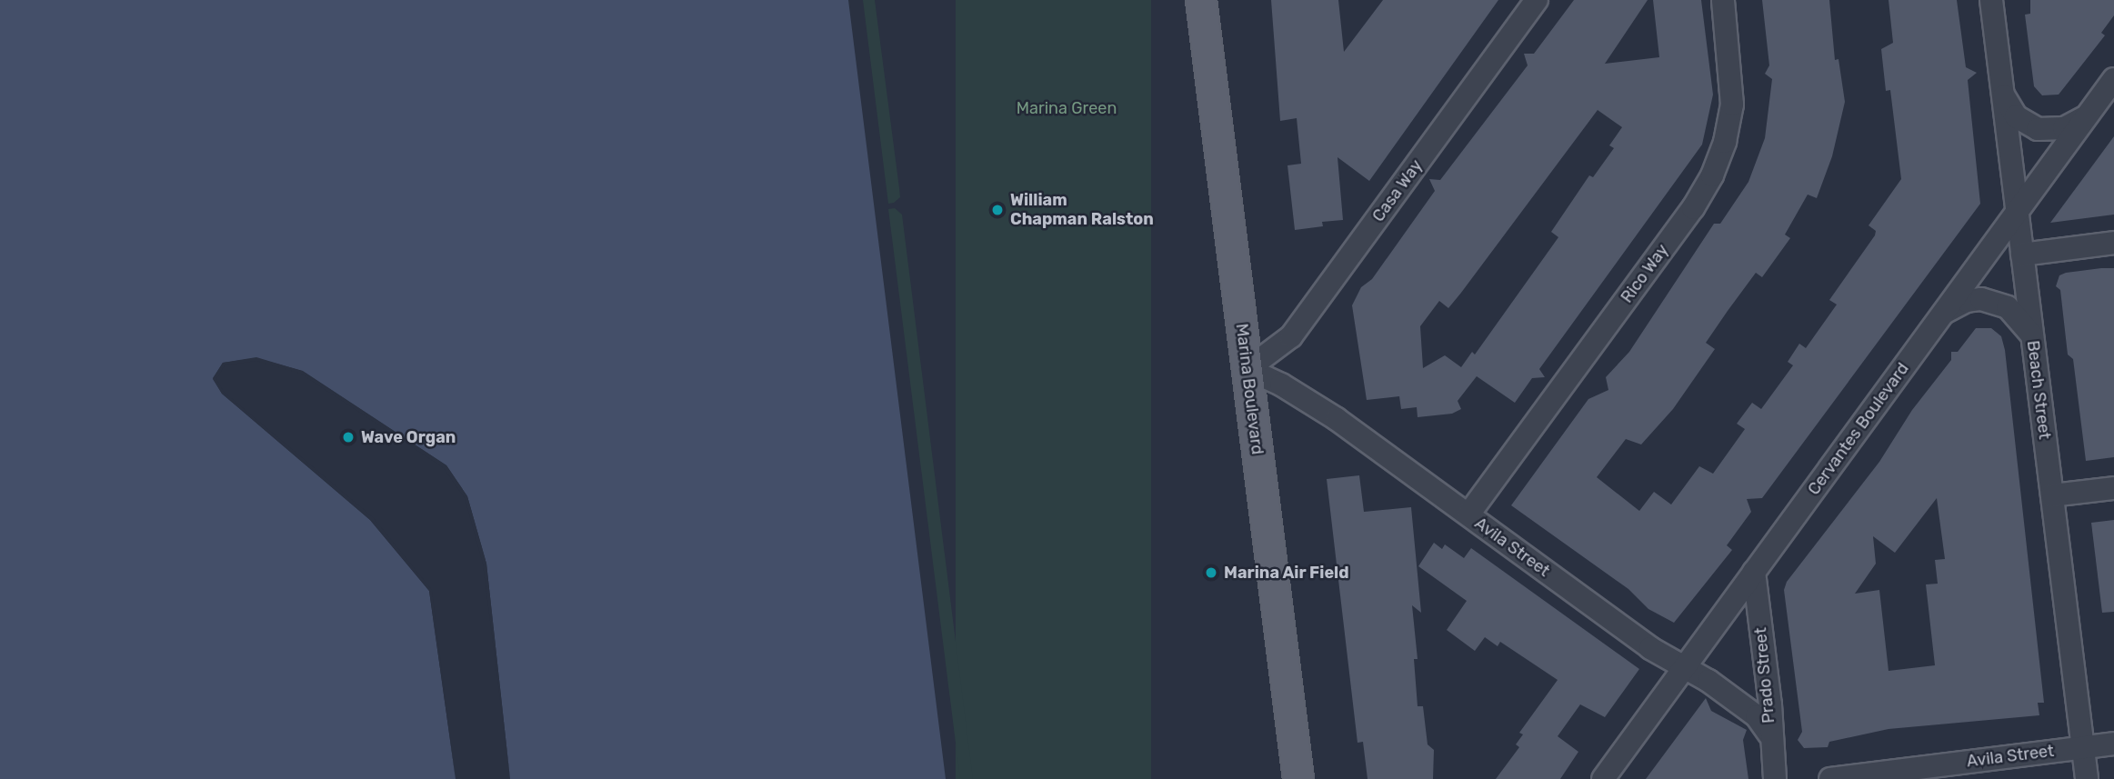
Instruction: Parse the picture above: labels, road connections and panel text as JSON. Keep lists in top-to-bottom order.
{
  "streets": {
    "main road": ["Marina Boulevard"],
    "street": [
      "Casa Way",
      "Rico Way",
      "Beach Street",
      "Cervantes Boulevard",
      "Avila Street",
      "Prado Street"
    ]
  },
  "crossings": [
    ["Casa Way", "Marina Boulevard"],
    ["Casa Way", "Avila Street"],
    ["Rico Way", "Avila Street"],
    ["Marina Boulevard", "Avila Street"],
    ["Beach Street", "Cervantes Boulevard"],
    ["Beach Street", "Avila Street"],
    ["Cervantes Boulevard", "Avila Street"],
    ["Cervantes Boulevard", "Prado Street"],
    ["Avila Street", "Prado Street"]
  ],
  "parks": ["Marina Green"],
  "places": ["William Chapman Ralston", "Wave Organ", "Marina Air Field"]
}
